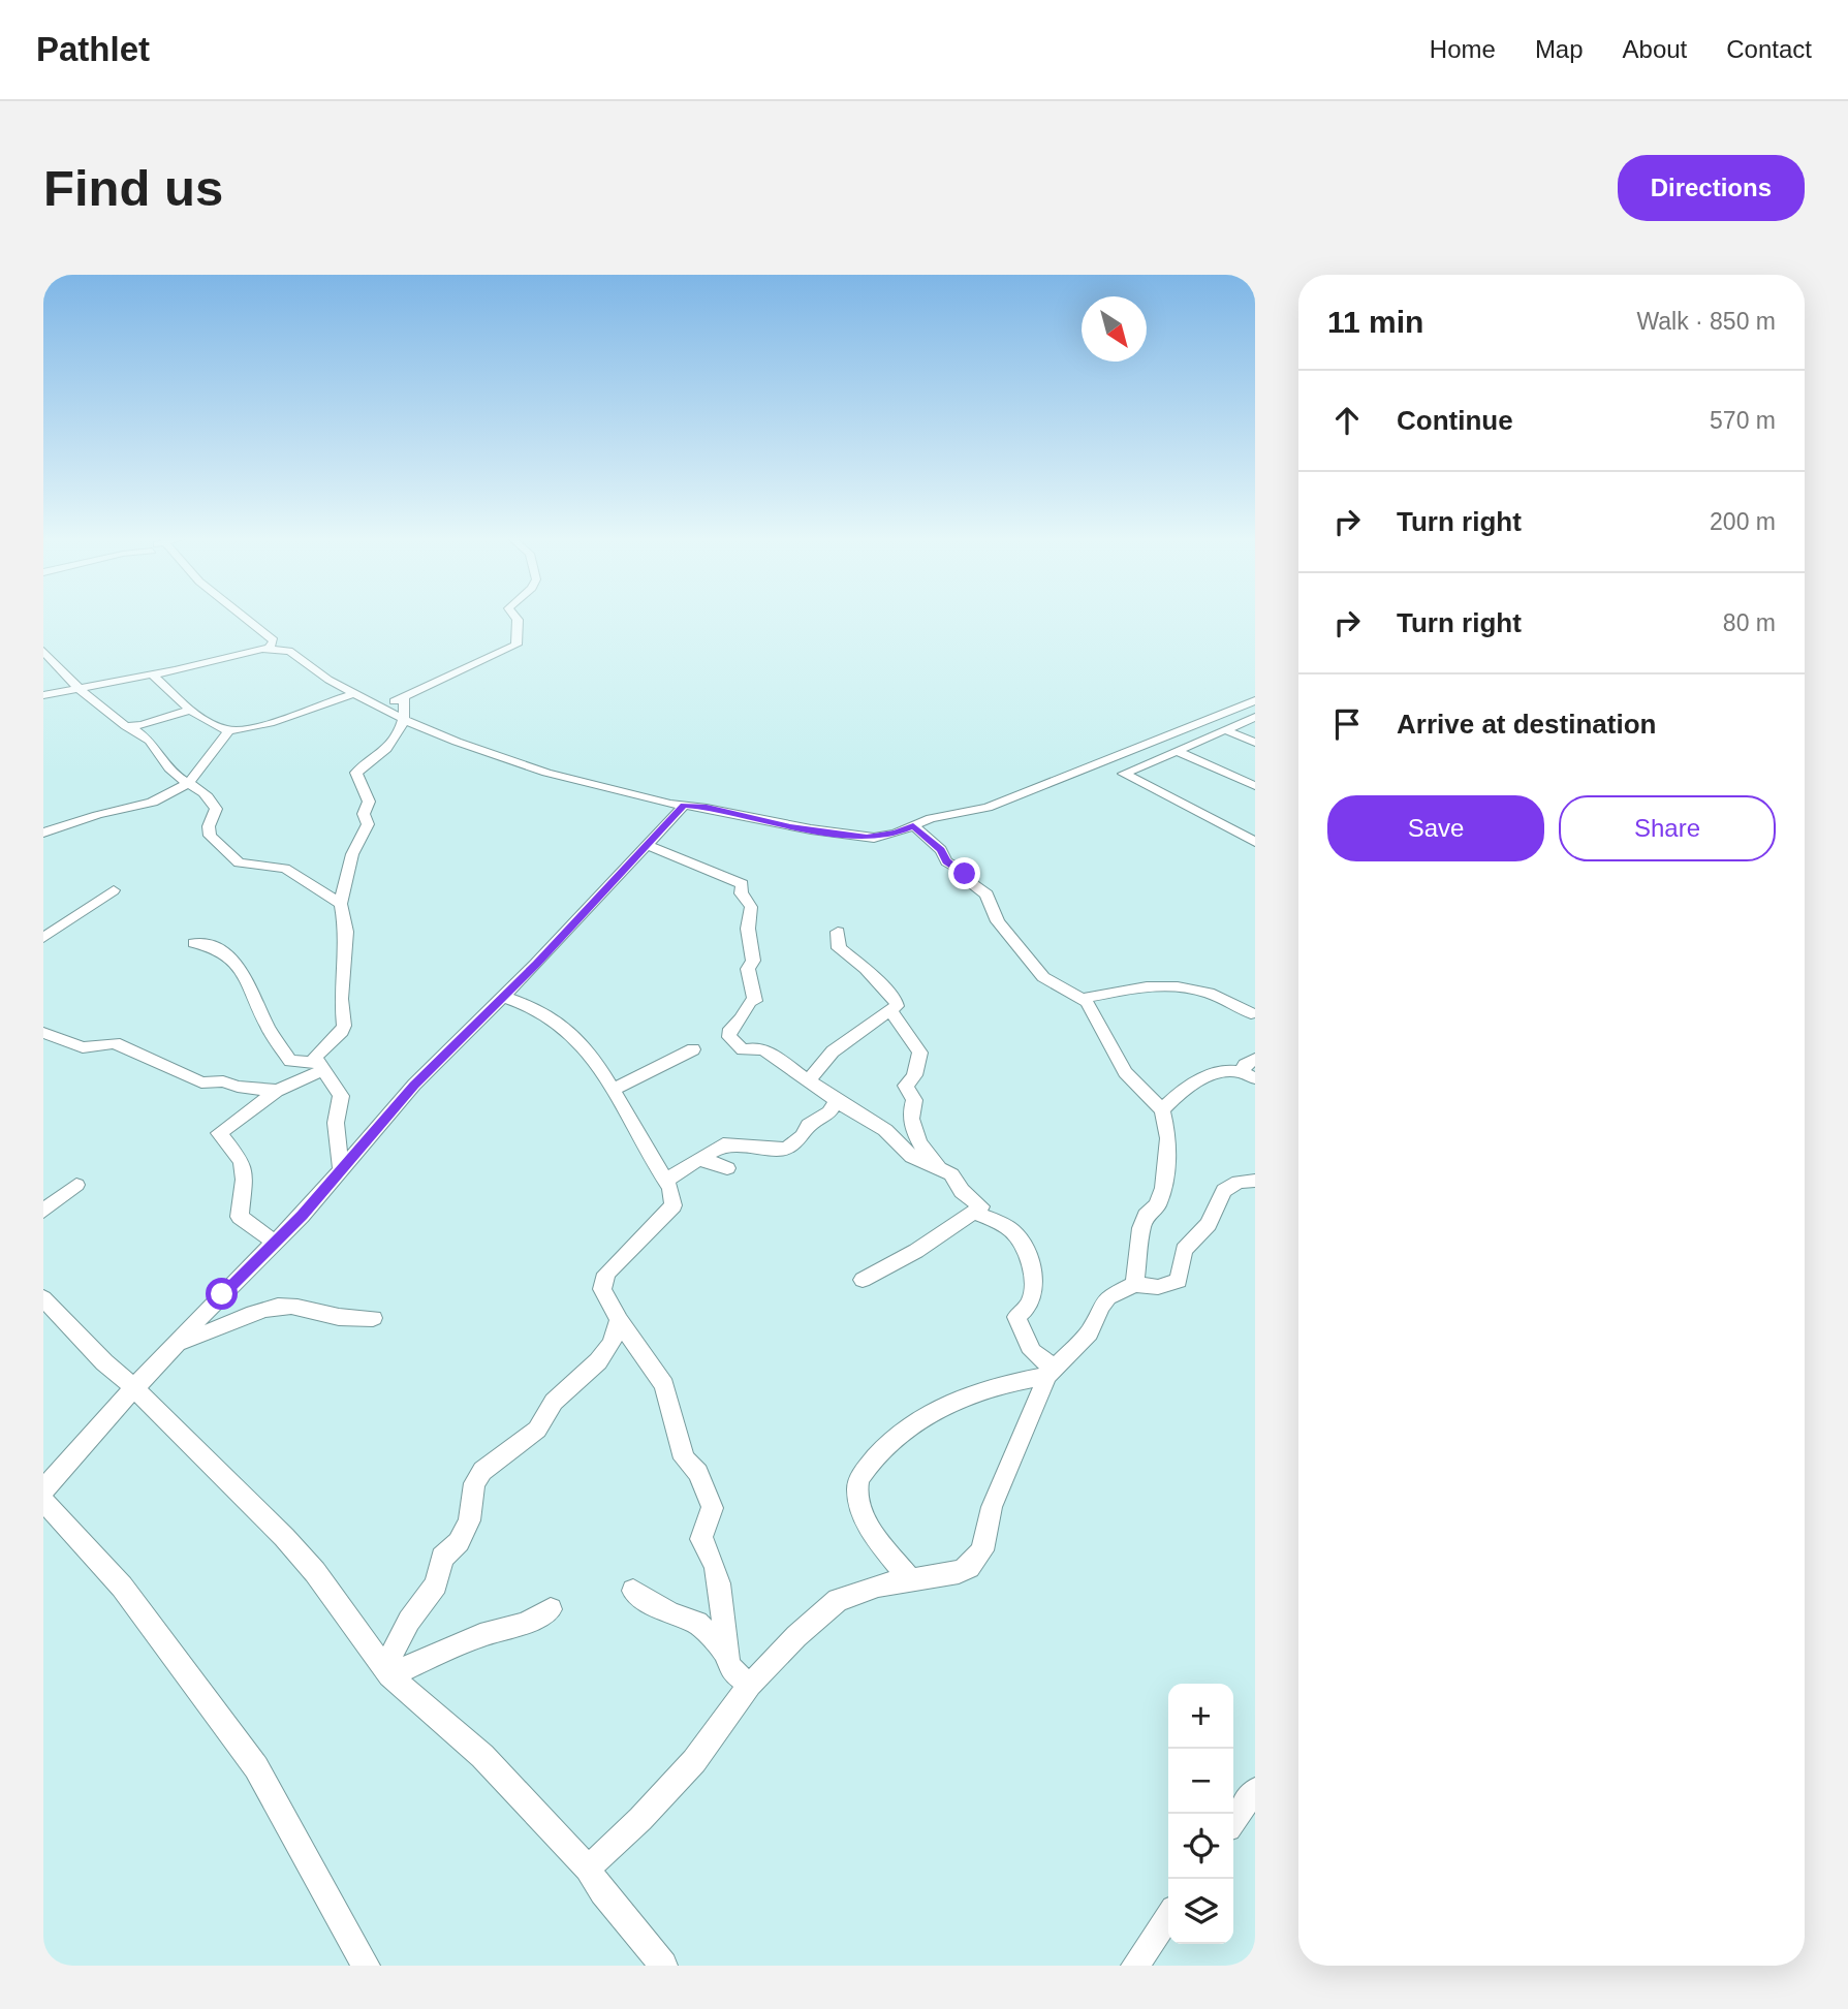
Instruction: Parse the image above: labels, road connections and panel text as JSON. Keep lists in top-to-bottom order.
{
  "north": "bottom right",
  "page": {
    "header": "Pathlet",
    "nav": [
      "Home",
      "Map",
      "About",
      "Contact"
    ],
    "buttons": [
      "Directions",
      ["Save", "Share"]
    ],
    "title": "Find us",
    "heading": ["11 min", "Walk · 850 m"],
    "list": [
      ["Continue", "570 m"],
      ["Turn right", "200 m"],
      ["Turn right", "80 m"],
      "Arrive at destination"
    ],
    "map_buttons": ["+", "−"]
  }
}
